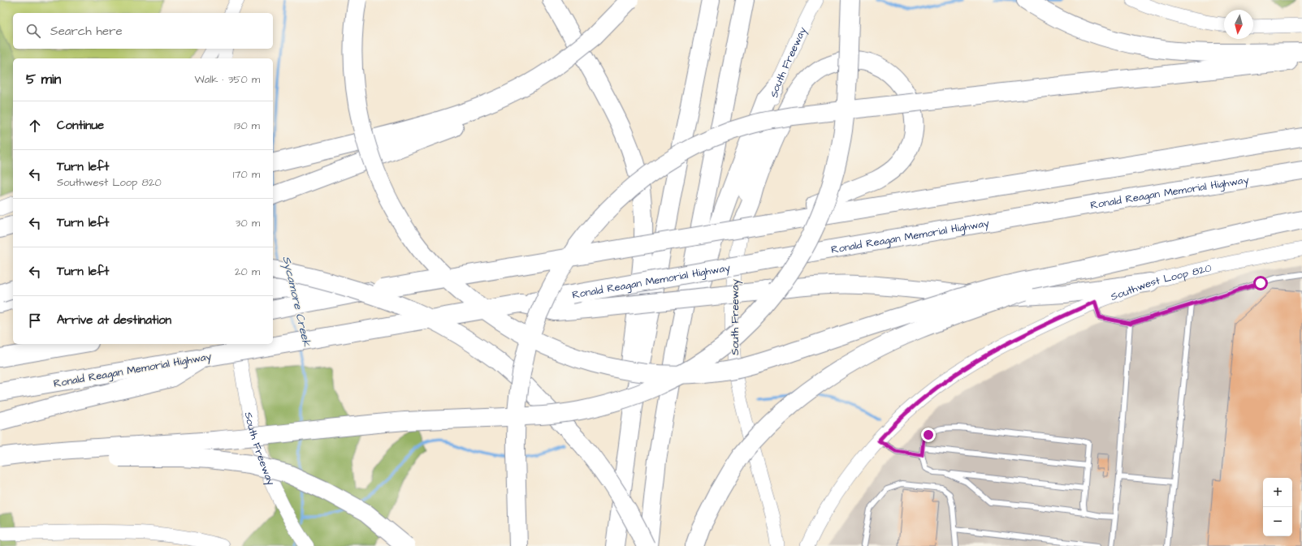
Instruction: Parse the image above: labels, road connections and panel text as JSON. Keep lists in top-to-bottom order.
{
  "streets": {
    "highway": ["Ronald Reagan Memorial Highway"],
    "main road": ["South Freeway", "Southwest Loop 820"]
  },
  "water": ["Sycamore Creek"],
  "north": "bottom",
  "page": {
    "search": "Search here",
    "heading": ["5 min", "Walk · 350 m"],
    "list": [
      ["Continue", "130 m"],
      ["Turn left", "Southwest Loop 820", "170 m"],
      ["Turn left", "30 m"],
      ["Turn left", "20 m"],
      "Arrive at destination"
    ],
    "map_buttons": ["+", "−"]
  }
}
